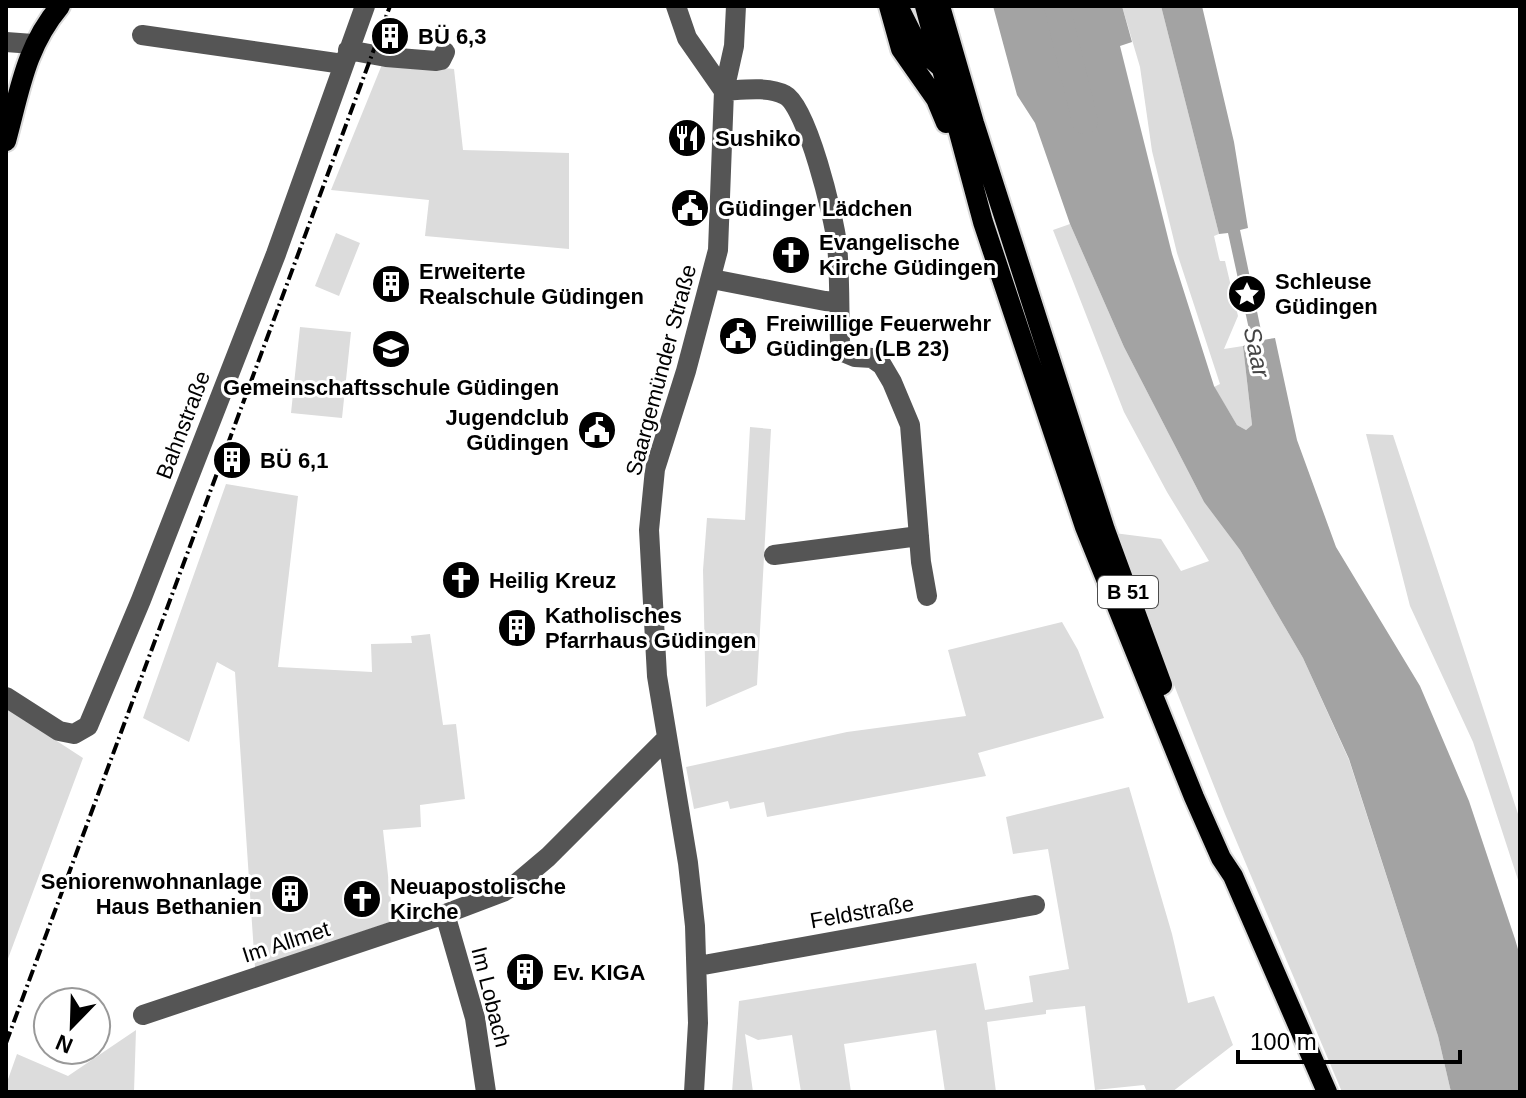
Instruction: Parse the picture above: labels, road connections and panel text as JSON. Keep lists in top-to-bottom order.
{
  "streets": {
    "main road": ["B 51"],
    "street": [
      "Saargemünder Straße",
      "Bahnstraße",
      "Feldstraße",
      "Im Allmet",
      "Im Lobach"
    ]
  },
  "crossings": [
    ["Saargemünder Straße", "Feldstraße"],
    ["Saargemünder Straße", "Im Allmet"],
    ["Im Allmet", "Im Lobach"]
  ],
  "water": ["Saar"],
  "places": {
    "building": [
      "BÜ 6,3",
      "Erweiterte Realschule Güdingen",
      "BÜ 6,1",
      "Katholisches Pfarrhaus Güdingen",
      "Seniorenwohnanlage Haus Bethanien",
      "Ev. KIGA"
    ],
    "restaurant": ["Sushiko"],
    "public building": ["Güdinger Lädchen", "Freiwillige Feuerwehr Güdingen (LB 23)", "Jugendclub Güdingen"],
    "church": ["Evangelische Kirche Güdingen", "Heilig Kreuz", "Neuapostolische Kirche"],
    "place": ["Schleuse Güdingen"],
    "school or university": ["Gemeinschaftsschule Güdingen"]
  },
  "scale_bar": "100 m",
  "north": "bottom left"
}
